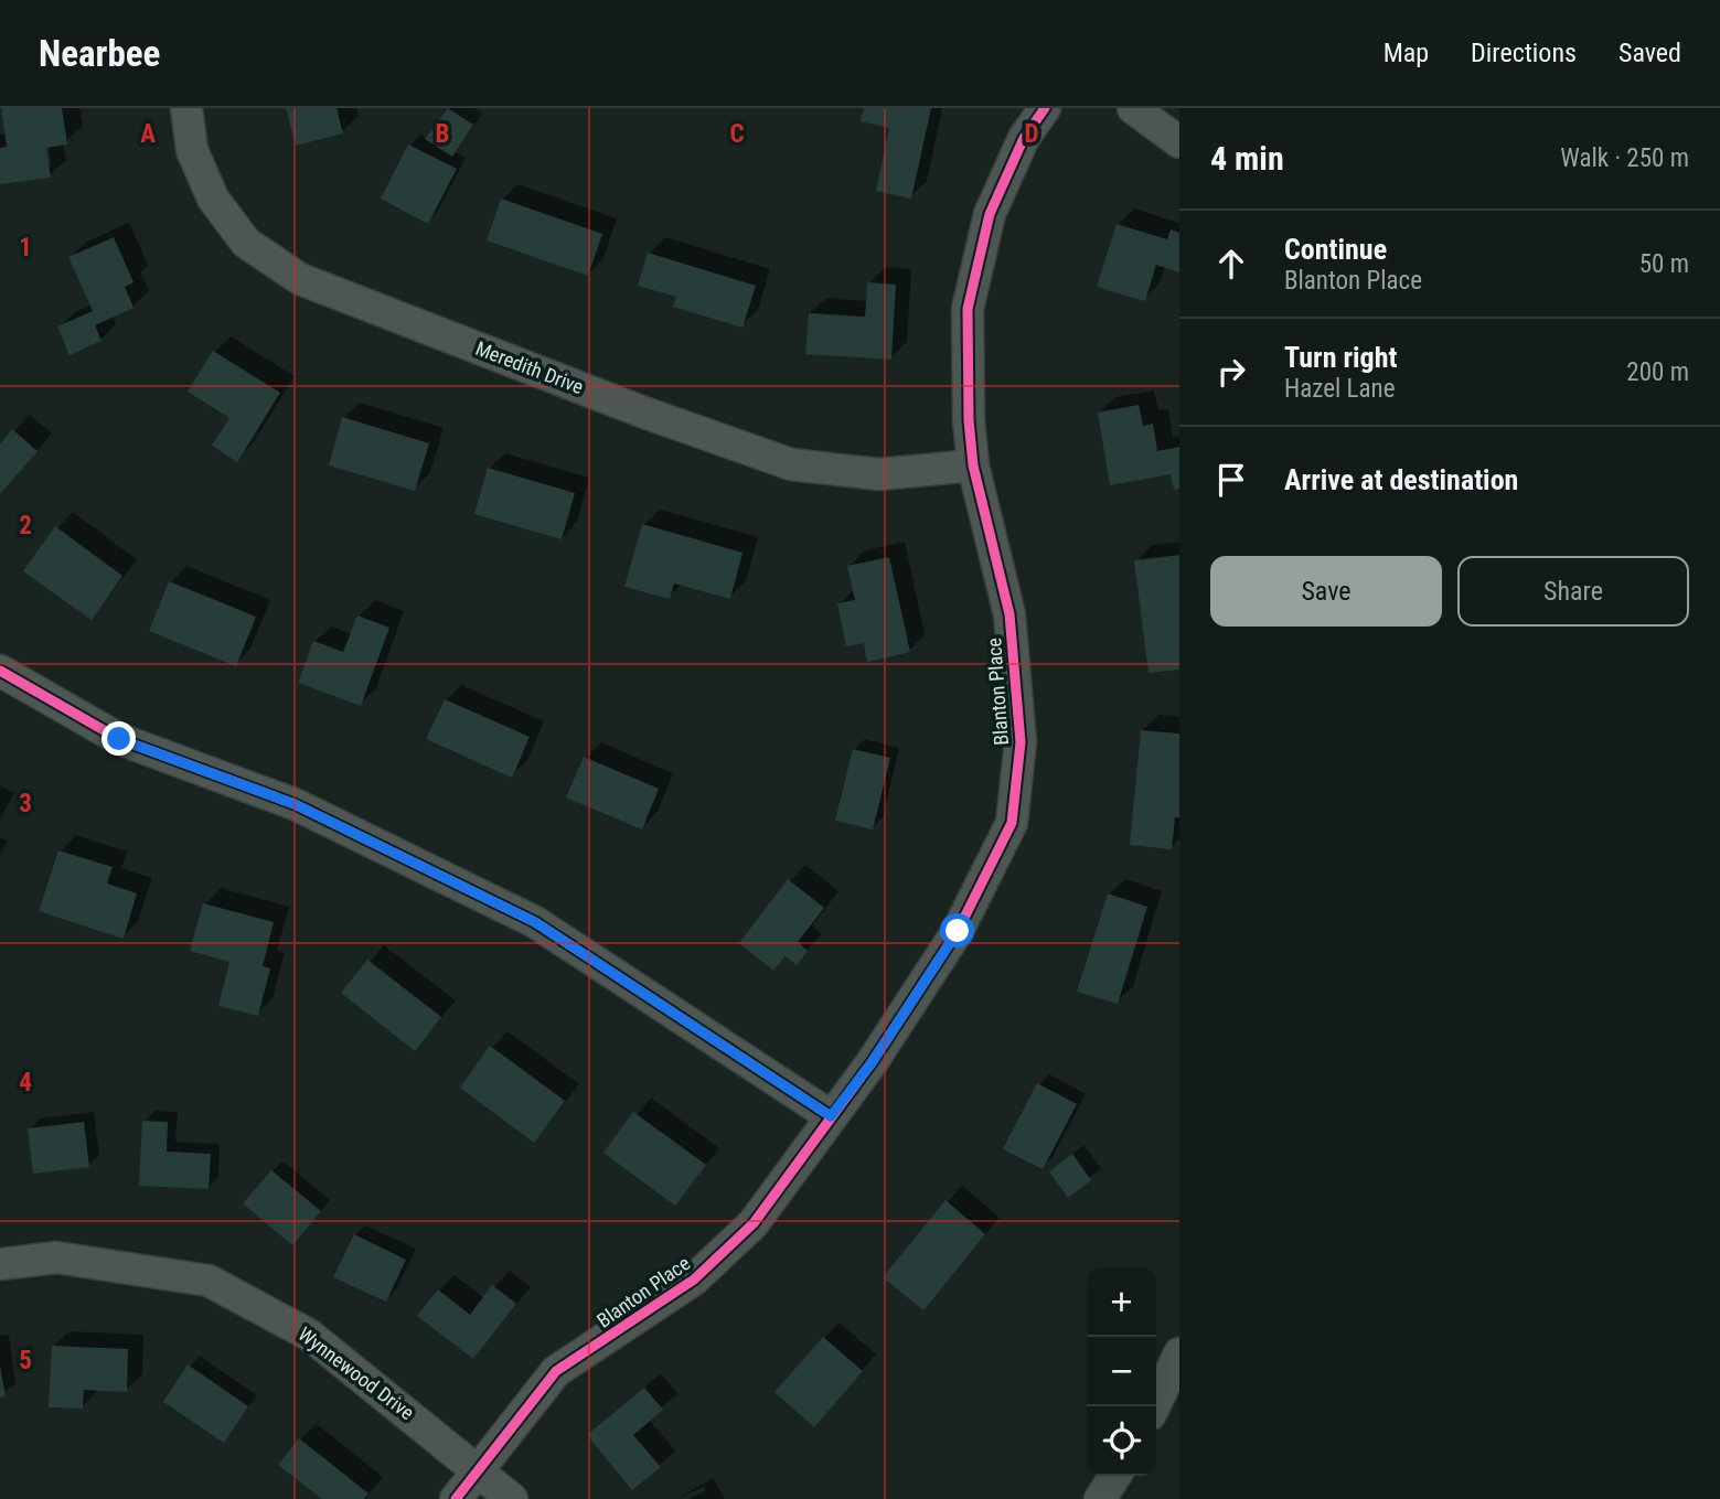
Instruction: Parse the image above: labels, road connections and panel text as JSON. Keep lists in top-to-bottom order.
{
  "streets": {
    "street": ["Meredith Drive", "Blanton Place", "Wynnewood Drive"]
  },
  "crossings": [
    ["Meredith Drive", "Blanton Place"],
    ["Blanton Place", "Wynnewood Drive"]
  ],
  "page": {
    "header": "Nearbee",
    "nav": ["Map", "Directions", "Saved"],
    "heading": ["4 min", "Walk · 250 m"],
    "list": [
      ["Continue", "Blanton Place", "50 m"],
      ["Turn right", "Hazel Lane", "200 m"],
      "Arrive at destination"
    ],
    "buttons": ["Save", "Share"],
    "map_buttons": ["+", "−"]
  },
  "grid": {
    "columns": [
      "A",
      "B",
      "C",
      "D"
    ],
    "rows": [
      "1",
      "2",
      "3",
      "4",
      "5"
    ]
  }
}
